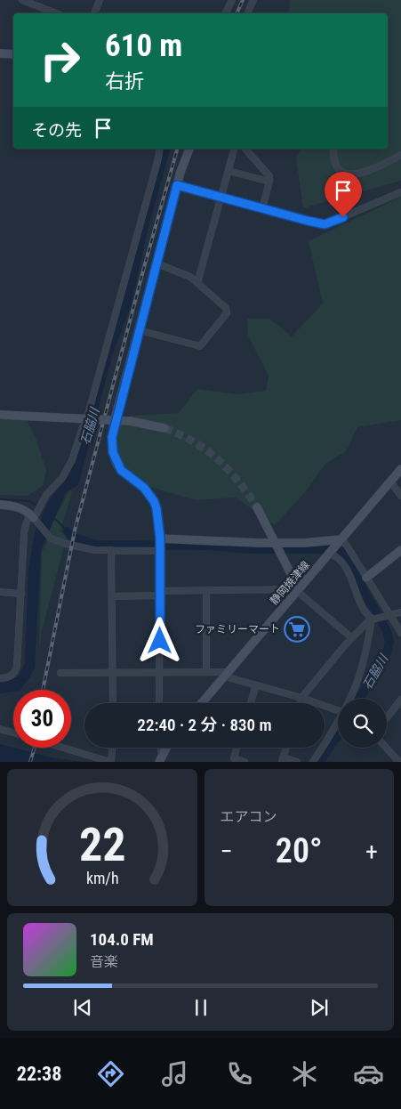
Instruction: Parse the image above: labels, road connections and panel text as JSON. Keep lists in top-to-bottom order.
{
  "streets": {
    "street": ["静岡焼津線"]
  },
  "water": ["石脇川"],
  "places": {
    "supermarket": ["ファミリーマート"]
  },
  "page": {
    "turn": ["610 m", "右折"],
    "then": "その先",
    "limit": "30",
    "trip": "22:40 · 2 分 · 830 m",
    "tile": "エアコン",
    "heat": ["−", "20°", "+"],
    "song": ["104.0 FM", "音楽"],
    "tabs": "22:38",
    "gauge": ["22", "km/h"]
  }
}
